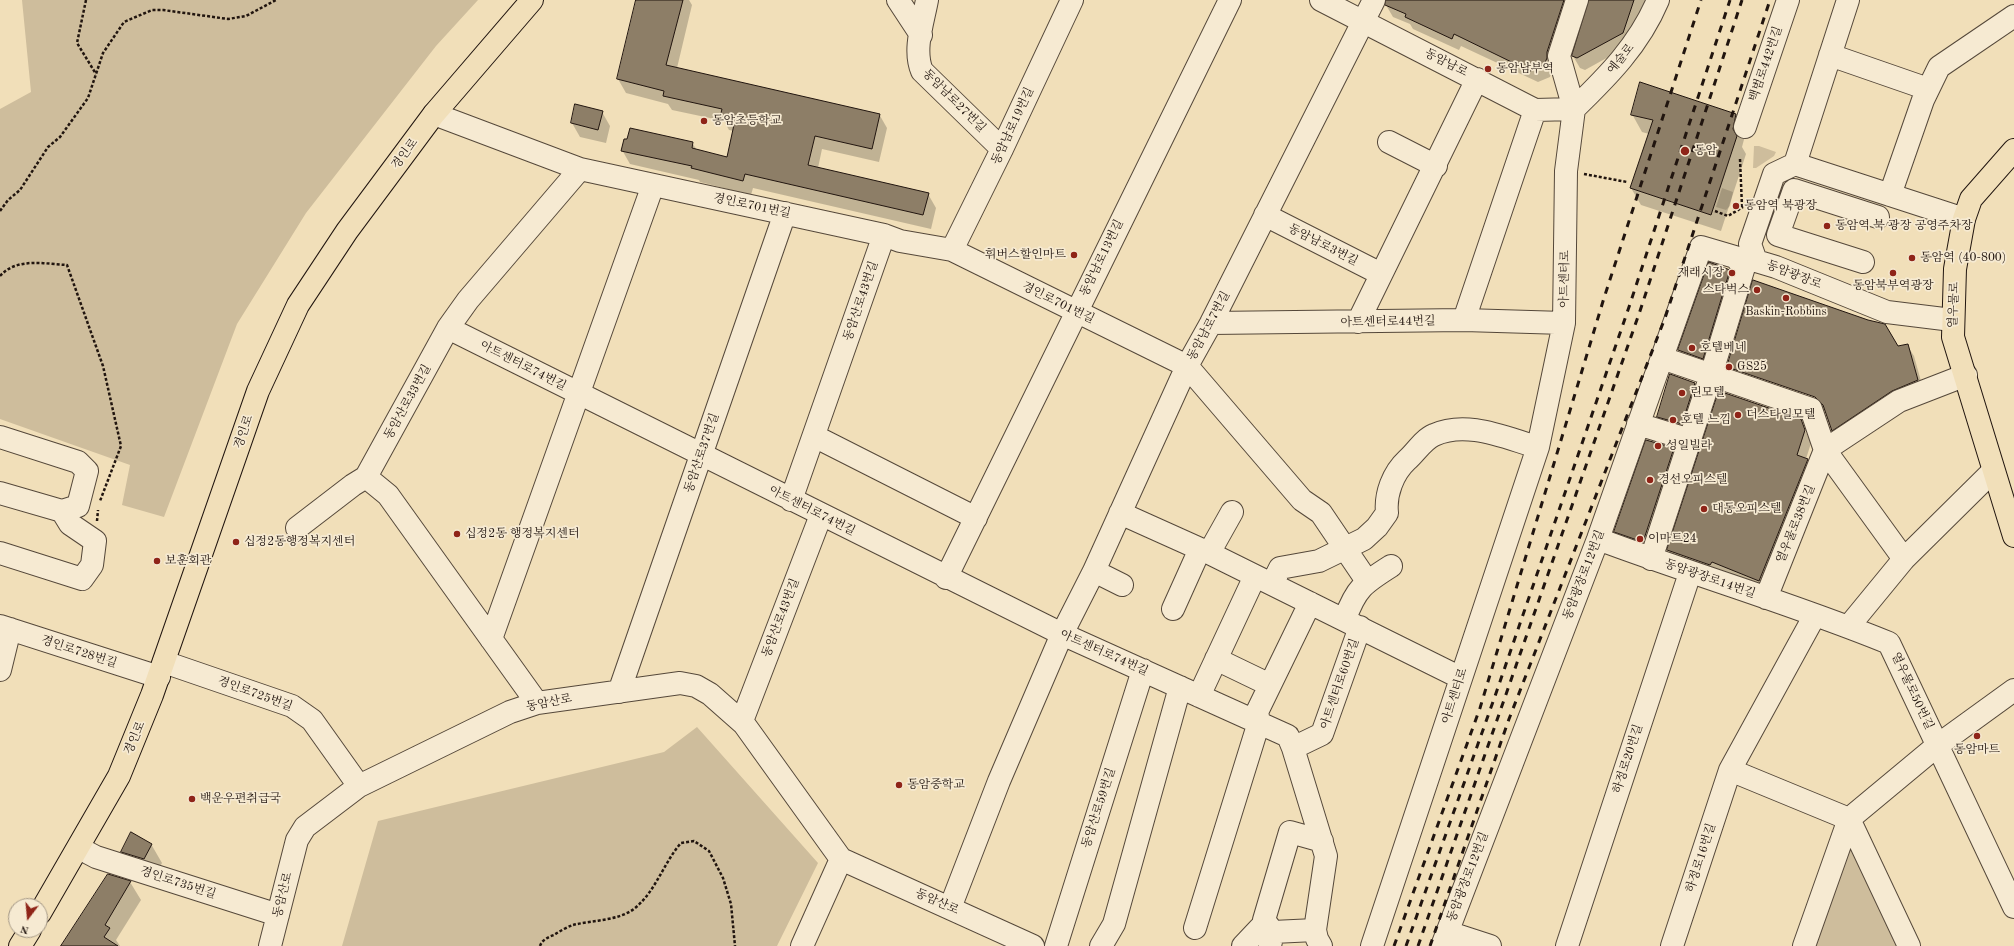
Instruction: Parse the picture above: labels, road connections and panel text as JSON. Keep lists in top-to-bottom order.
{
  "streets": {
    "main road": ["경인로", "열우물로"],
    "street": [
      "예술로",
      "동암남로",
      "백범로442번길",
      "동암남로27번길",
      "동암남로19번길",
      "경인로701번길",
      "동암남로3번길",
      "동암남로13번길",
      "동암광장로",
      "아트센터로",
      "동암산로43번길",
      "아트센터로44번길",
      "동암남로7번길",
      "아트센터로74번길",
      "동암산로33번길",
      "동암산로37번길",
      "열우물로38번길",
      "동암광장로12번길",
      "동암광장로14번길",
      "경인로728번길",
      "아트센터로60번길",
      "열우물로50번길",
      "경인로725번길",
      "동암산로",
      "하정로20번길",
      "동암산로59번길",
      "하정로16번길",
      "경인로735번길"
    ]
  },
  "crossings": [
    ["예술로", "동암남로"],
    ["예술로", "아트센터로"],
    ["동암남로", "아트센터로"],
    ["동암남로", "동암남로7번길"],
    ["동암남로27번길", "동암남로19번길"],
    ["동암남로19번길", "경인로701번길"],
    ["경인로", "경인로701번길"],
    ["경인로", "경인로728번길"],
    ["경인로", "경인로725번길"],
    ["경인로", "경인로735번길"],
    ["경인로701번길", "동암남로13번길"],
    ["경인로701번길", "동암산로43번길"],
    ["경인로701번길", "동암남로7번길"],
    ["경인로701번길", "동암산로33번길"],
    ["경인로701번길", "동암산로37번길"],
    ["경인로701번길", "아트센터로60번길"],
    ["동암남로3번길", "동암남로7번길"],
    ["동암남로13번길", "아트센터로74번길"],
    ["동암광장로", "열우물로"],
    ["동암광장로", "동암광장로12번길"],
    ["동암광장로", "동암광장로14번길"],
    ["아트센터로", "아트센터로44번길"],
    ["아트센터로", "아트센터로60번길"],
    ["동암산로43번길", "아트센터로74번길"],
    ["동암산로43번길", "동암산로"],
    ["아트센터로44번길", "동암남로7번길"],
    ["동암남로7번길", "아트센터로74번길"],
    ["동암남로7번길", "아트센터로60번길"],
    ["동암남로7번길", "동암산로"],
    ["아트센터로74번길", "동암산로33번길"],
    ["아트센터로74번길", "동암산로37번길"],
    ["아트센터로74번길", "아트센터로60번길"],
    ["아트센터로74번길", "동암산로59번길"],
    ["동암산로37번길", "동암산로"],
    ["열우물로38번길", "동암광장로14번길"],
    ["동암광장로12번길", "동암광장로14번길"],
    ["동암광장로14번길", "열우물로50번길"],
    ["동암광장로14번길", "하정로20번길"],
    ["동암광장로14번길", "하정로16번길"],
    ["경인로728번길", "경인로725번길"],
    ["열우물로50번길", "하정로16번길"],
    ["경인로725번길", "동암산로"],
    ["동암산로", "경인로735번길"]
  ],
  "places": [
    "동암남부역",
    "동암초등학교",
    "동암",
    "동암역 북광장",
    "동암역 북 광장 공영주차장",
    "휘버스할인마트",
    "동암역 (40-800)",
    "재래시장",
    "동암북부역광장",
    "스타벅스",
    "Baskin-Robbins",
    "호텔베네",
    "GS25",
    "린모텔",
    "더스타일모텔",
    "호텔 느낌",
    "성일빌라",
    "경선오피스텔",
    "대동오피스텔",
    "십정2동 행정복지센터",
    "이마트24",
    "십정2동행정복지센터",
    "보훈회관",
    "동암마트",
    "동암중학교",
    "백운우편취급국"
  ],
  "north": "bottom"
}
